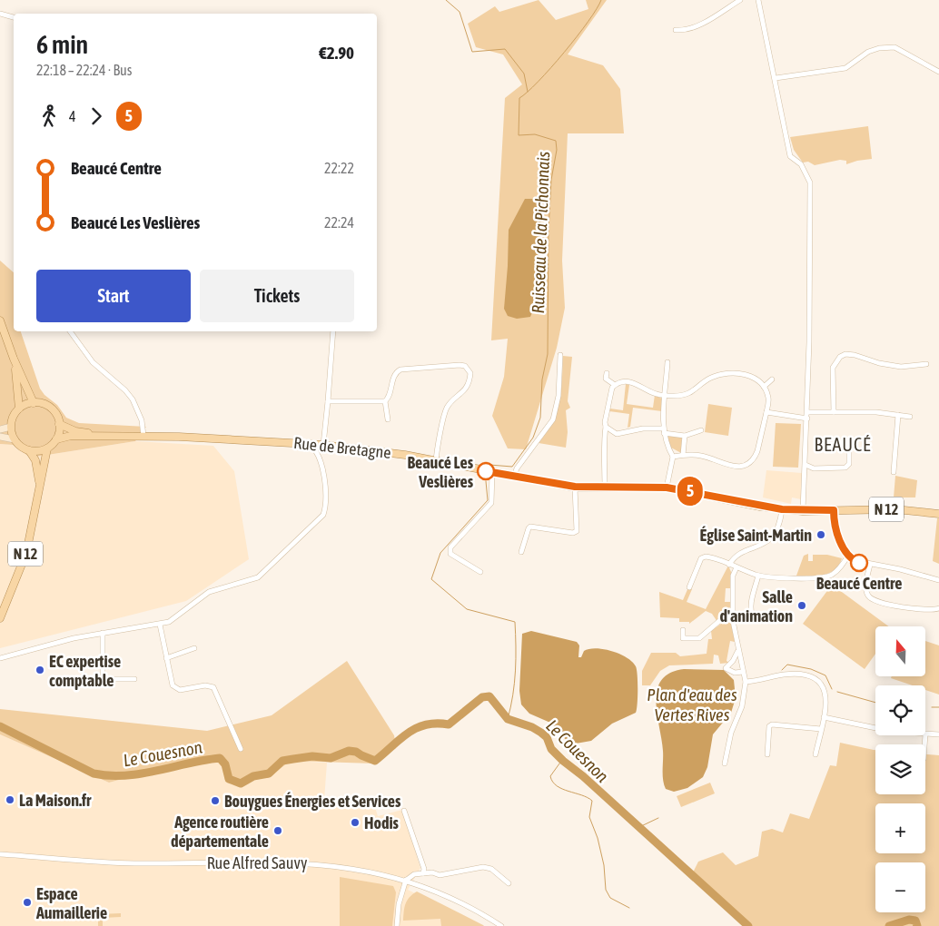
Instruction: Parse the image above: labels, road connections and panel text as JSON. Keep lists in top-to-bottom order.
{
  "streets": {
    "main road": ["Rue de Bretagne", "N 12"],
    "street": ["Rue Alfred Sauvy"]
  },
  "crossings": [
    ["Rue de Bretagne", "N 12"]
  ],
  "districts": ["BEAUCÉ"],
  "water": ["Ruisseau de la Pichonnais", "Plan d'eau des Vertes Rives", "Le Couesnon"],
  "places": [
    "Beaucé Les Veslières",
    "Église Saint-Martin",
    "Beaucé Centre",
    "Salle d'animation",
    "EC expertise comptable",
    "La Maison.fr",
    "Bouygues Énergies et Services",
    "Hodis",
    "Agence routière départementale",
    "Espace Aumaillerie"
  ],
  "lines": ["bus line 5"],
  "north": "top",
  "page": {
    "on_map": "5",
    "heading": ["6 min", "22:18 – 22:24 · Bus", "€2.90"],
    "legs": ["4", "5"],
    "list": [
      {
        "name": "Beaucé Centre",
        "value": "22:22"
      },
      {
        "name": "Beaucé Les Veslières",
        "value": "22:24"
      }
    ],
    "buttons": ["Start", "Tickets"],
    "map_buttons": ["+", "−"]
  }
}
